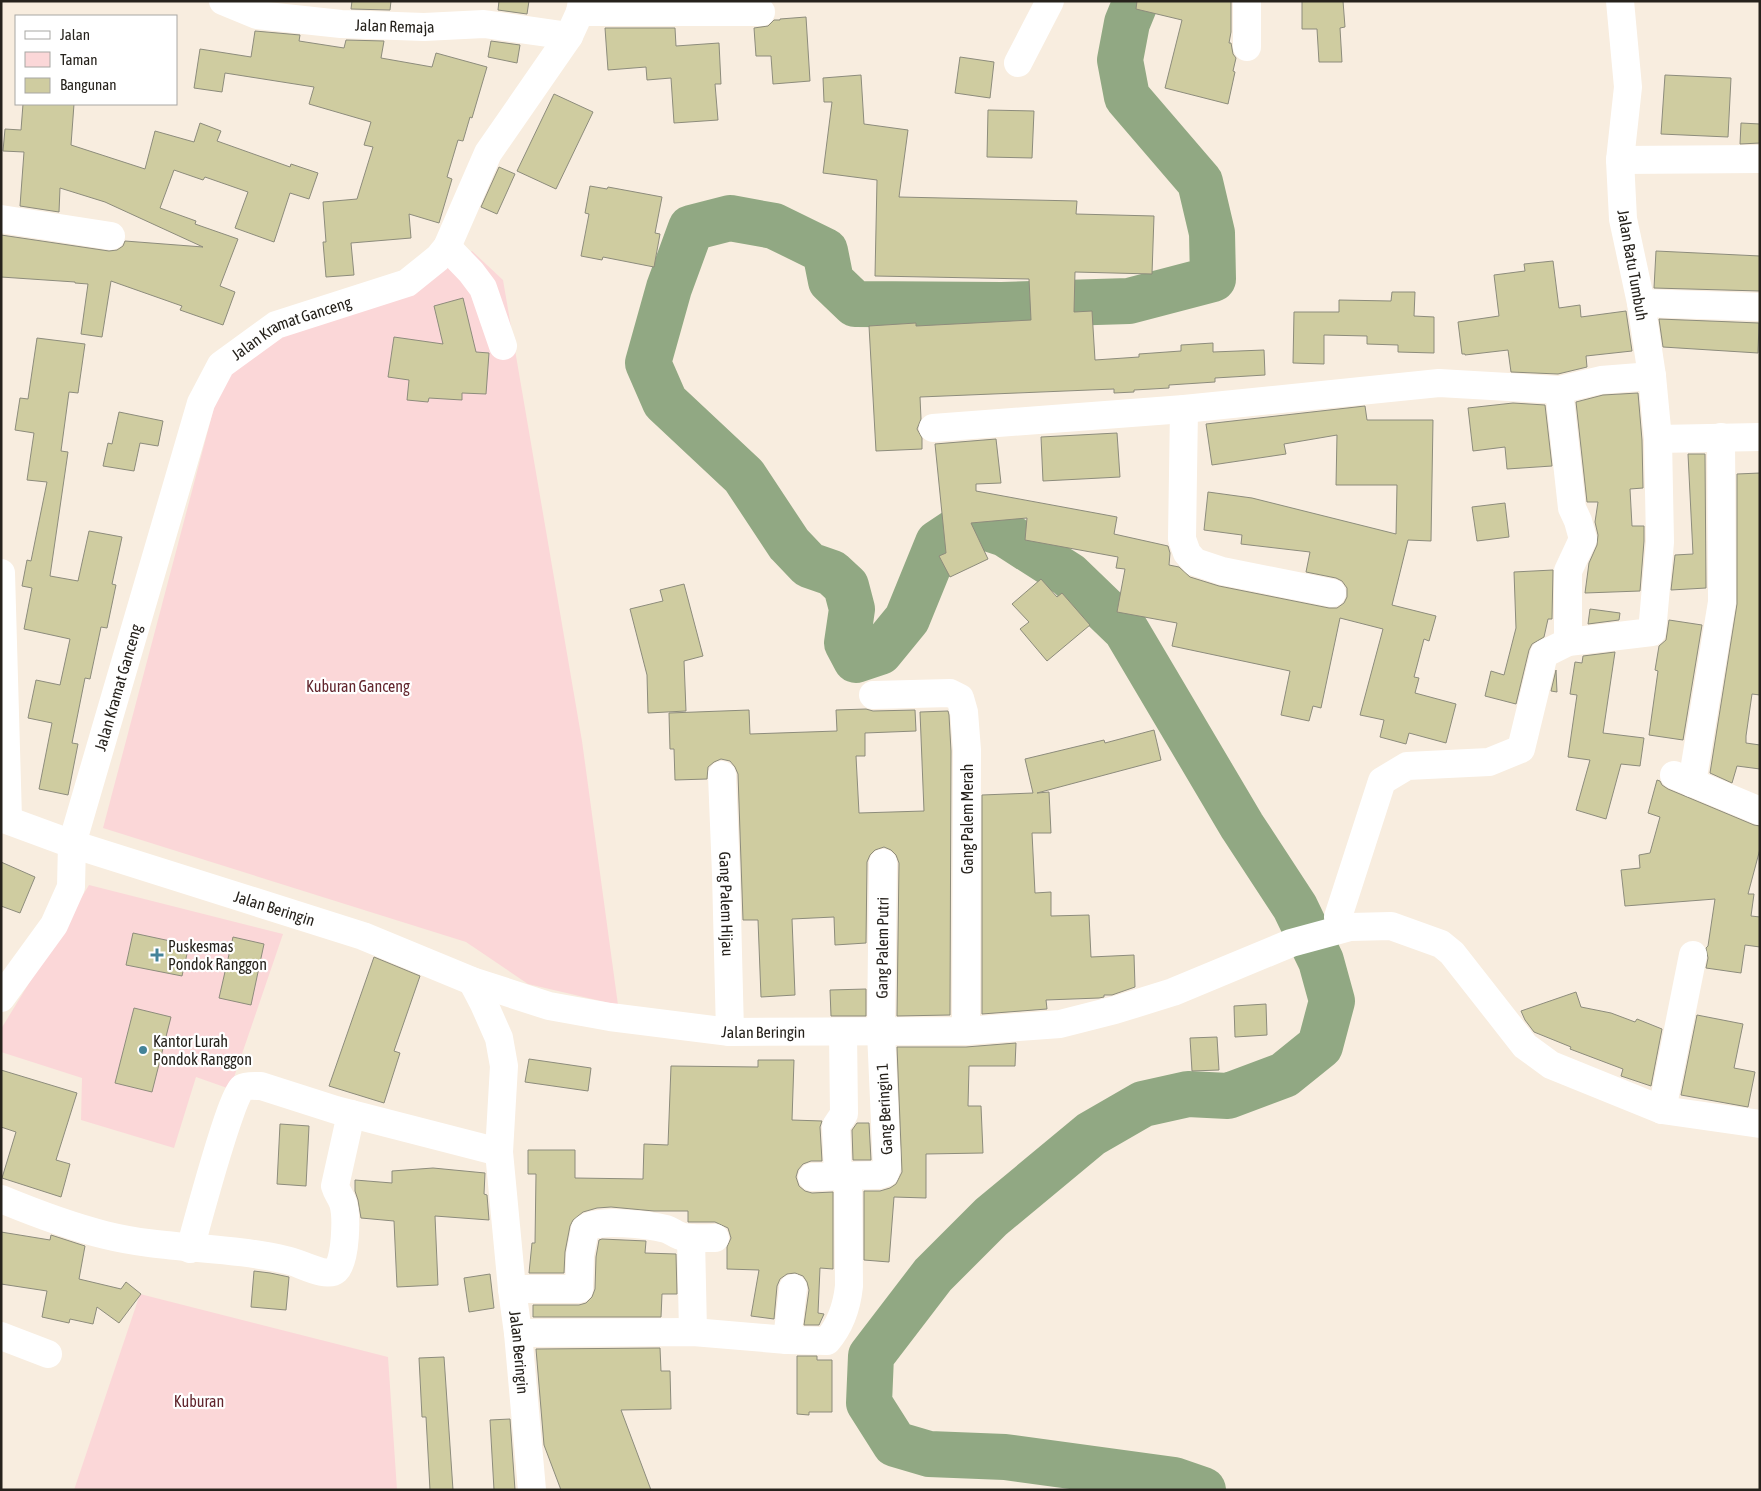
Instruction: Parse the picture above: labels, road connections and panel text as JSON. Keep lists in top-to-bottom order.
{
  "streets": {
    "street": [
      "Jalan Remaja",
      "Jalan Batu Tumbuh",
      "Jalan Kramat Ganceng",
      "Gang Palem Merah",
      "Gang Palem Hijau",
      "Jalan Beringin",
      "Gang Palem Putri",
      "Gang Beringin 1"
    ]
  },
  "crossings": [
    ["Jalan Remaja", "Jalan Kramat Ganceng"],
    ["Jalan Kramat Ganceng", "Jalan Beringin"],
    ["Gang Palem Merah", "Jalan Beringin"],
    ["Gang Palem Hijau", "Jalan Beringin"],
    ["Jalan Beringin", "Gang Palem Putri"],
    ["Jalan Beringin", "Gang Beringin 1"],
    ["Gang Palem Putri", "Gang Beringin 1"]
  ],
  "parks": ["Kuburan Ganceng", "Kuburan"],
  "places": {
    "health": ["Puskesmas Pondok Ranggon"],
    "other": ["Kantor Lurah Pondok Ranggon"]
  },
  "legend": ["Jalan", "Taman", "Bangunan"]
}
